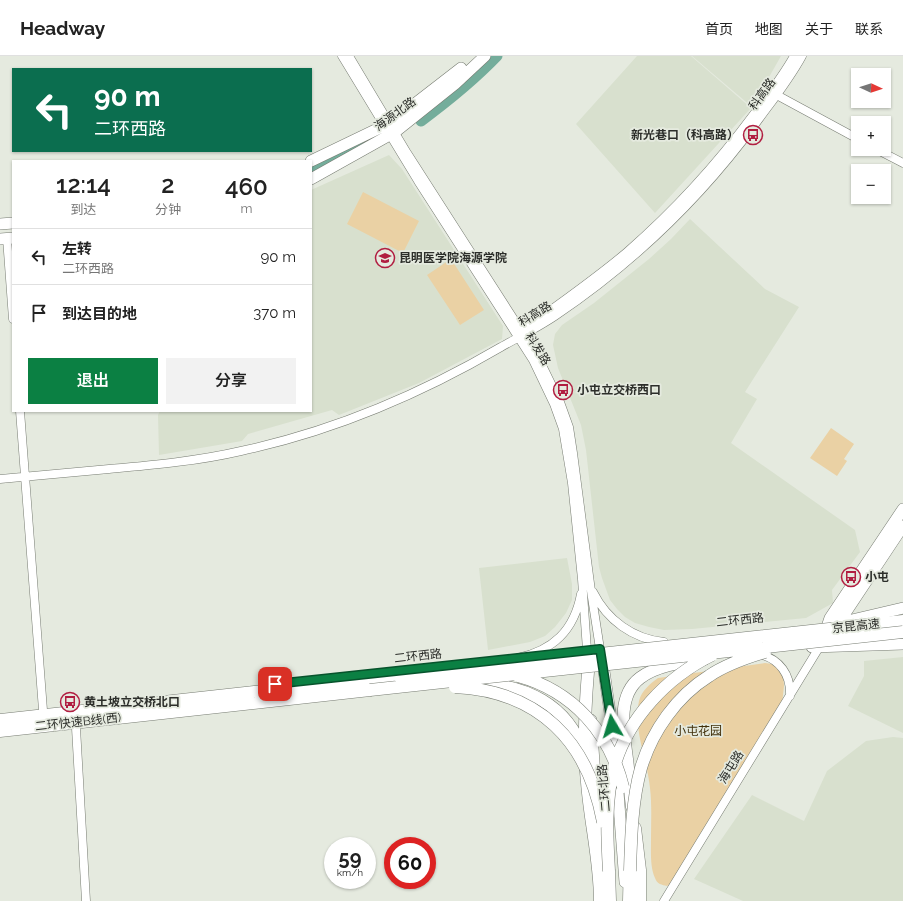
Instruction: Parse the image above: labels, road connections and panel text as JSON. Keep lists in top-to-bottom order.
{
  "streets": {
    "highway": ["京昆高速", "二环快速B线(西)"],
    "main road": [
      "海源北路",
      "二环西路",
      "海屯路",
      "二环北路"
    ],
    "street": ["科高路", "科发路"]
  },
  "crossings": [
    ["科高路", "科发路"],
    ["海源北路", "科发路"],
    ["科发路", "二环西路"],
    ["科发路", "二环北路"],
    ["二环西路", "海屯路"],
    ["二环西路", "二环北路"],
    ["京昆高速", "海屯路"]
  ],
  "parks": ["小屯花园"],
  "places": {
    "bus stop": [
      "新光巷口（科高路）",
      "小屯立交桥西口",
      "小屯",
      "黄土坡立交桥北口"
    ],
    "school or university": ["昆明医学院海源学院"]
  },
  "north": "right",
  "page": {
    "header": "Headway",
    "nav": [
      "首页",
      "地图",
      "关于",
      "联系"
    ],
    "map_buttons": ["+", "−"],
    "turn": ["90 m", "二环西路"],
    "eta": [
      "12:14",
      "到达",
      "2",
      "分钟",
      "460",
      "m"
    ],
    "list": [
      {
        "name": "左转",
        "note": "二环西路",
        "value": "90 m"
      },
      {
        "name": "到达目的地",
        "value": "370 m"
      }
    ],
    "buttons": ["退出", "分享"],
    "speed": "59 km/h",
    "limit": "60"
  }
}
